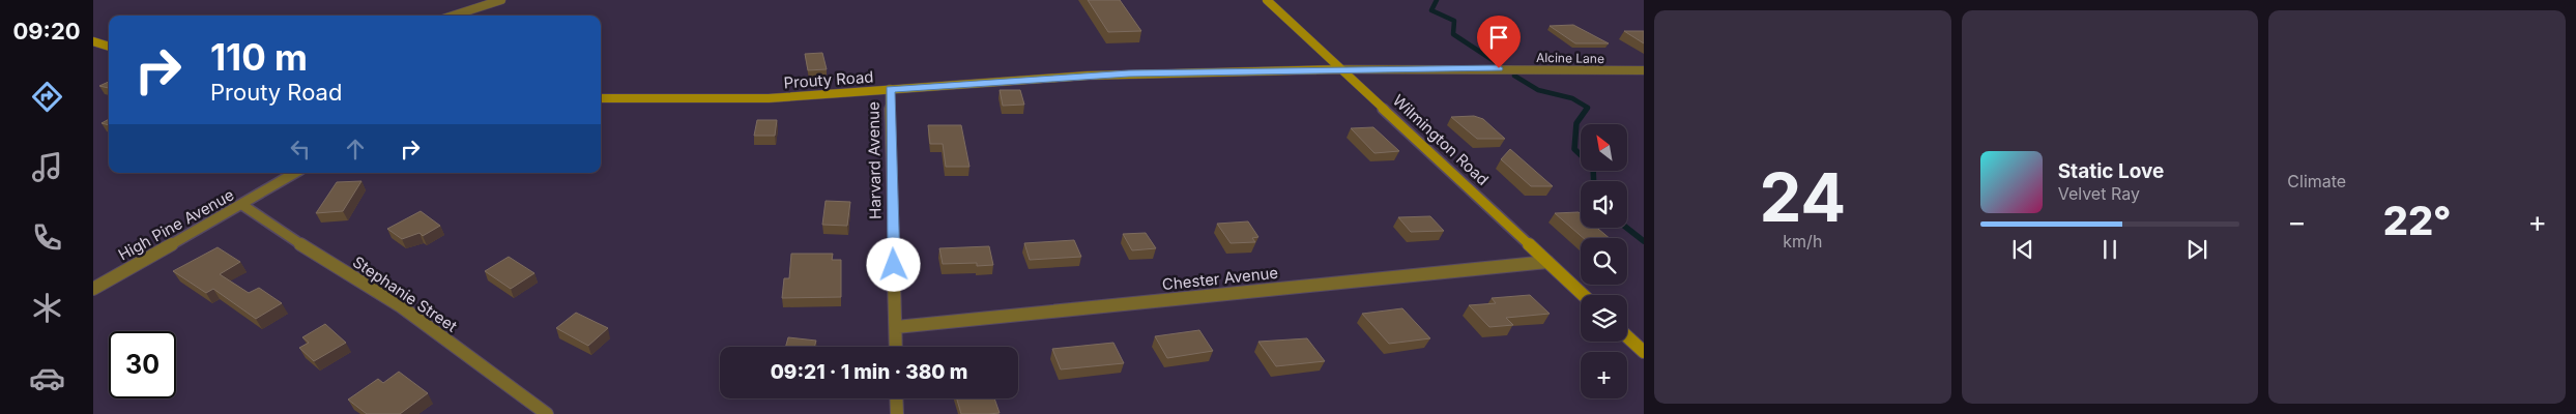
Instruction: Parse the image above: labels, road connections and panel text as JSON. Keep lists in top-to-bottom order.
{
  "streets": {
    "street": [
      "Alcine Lane",
      "Prouty Road",
      "Wilmington Road",
      "Harvard Avenue",
      "High Pine Avenue",
      "Chester Avenue",
      "Stephanie Street"
    ]
  },
  "crossings": [
    ["Alcine Lane", "Prouty Road"],
    ["Alcine Lane", "Wilmington Road"],
    ["Prouty Road", "Wilmington Road"],
    ["Prouty Road", "Harvard Avenue"],
    ["Wilmington Road", "Chester Avenue"],
    ["Harvard Avenue", "Chester Avenue"],
    ["High Pine Avenue", "Stephanie Street"]
  ],
  "north": "top left",
  "page": {
    "tabs": "09:20",
    "tile": [
      ["24", "km/h"],
      "Climate"
    ],
    "turn": ["110 m", "Prouty Road"],
    "map_buttons": "+",
    "song": ["Static Love", "Velvet Ray"],
    "heat": ["−", "22°", "+"],
    "limit": "30",
    "trip": "09:21 · 1 min · 380 m"
  }
}
